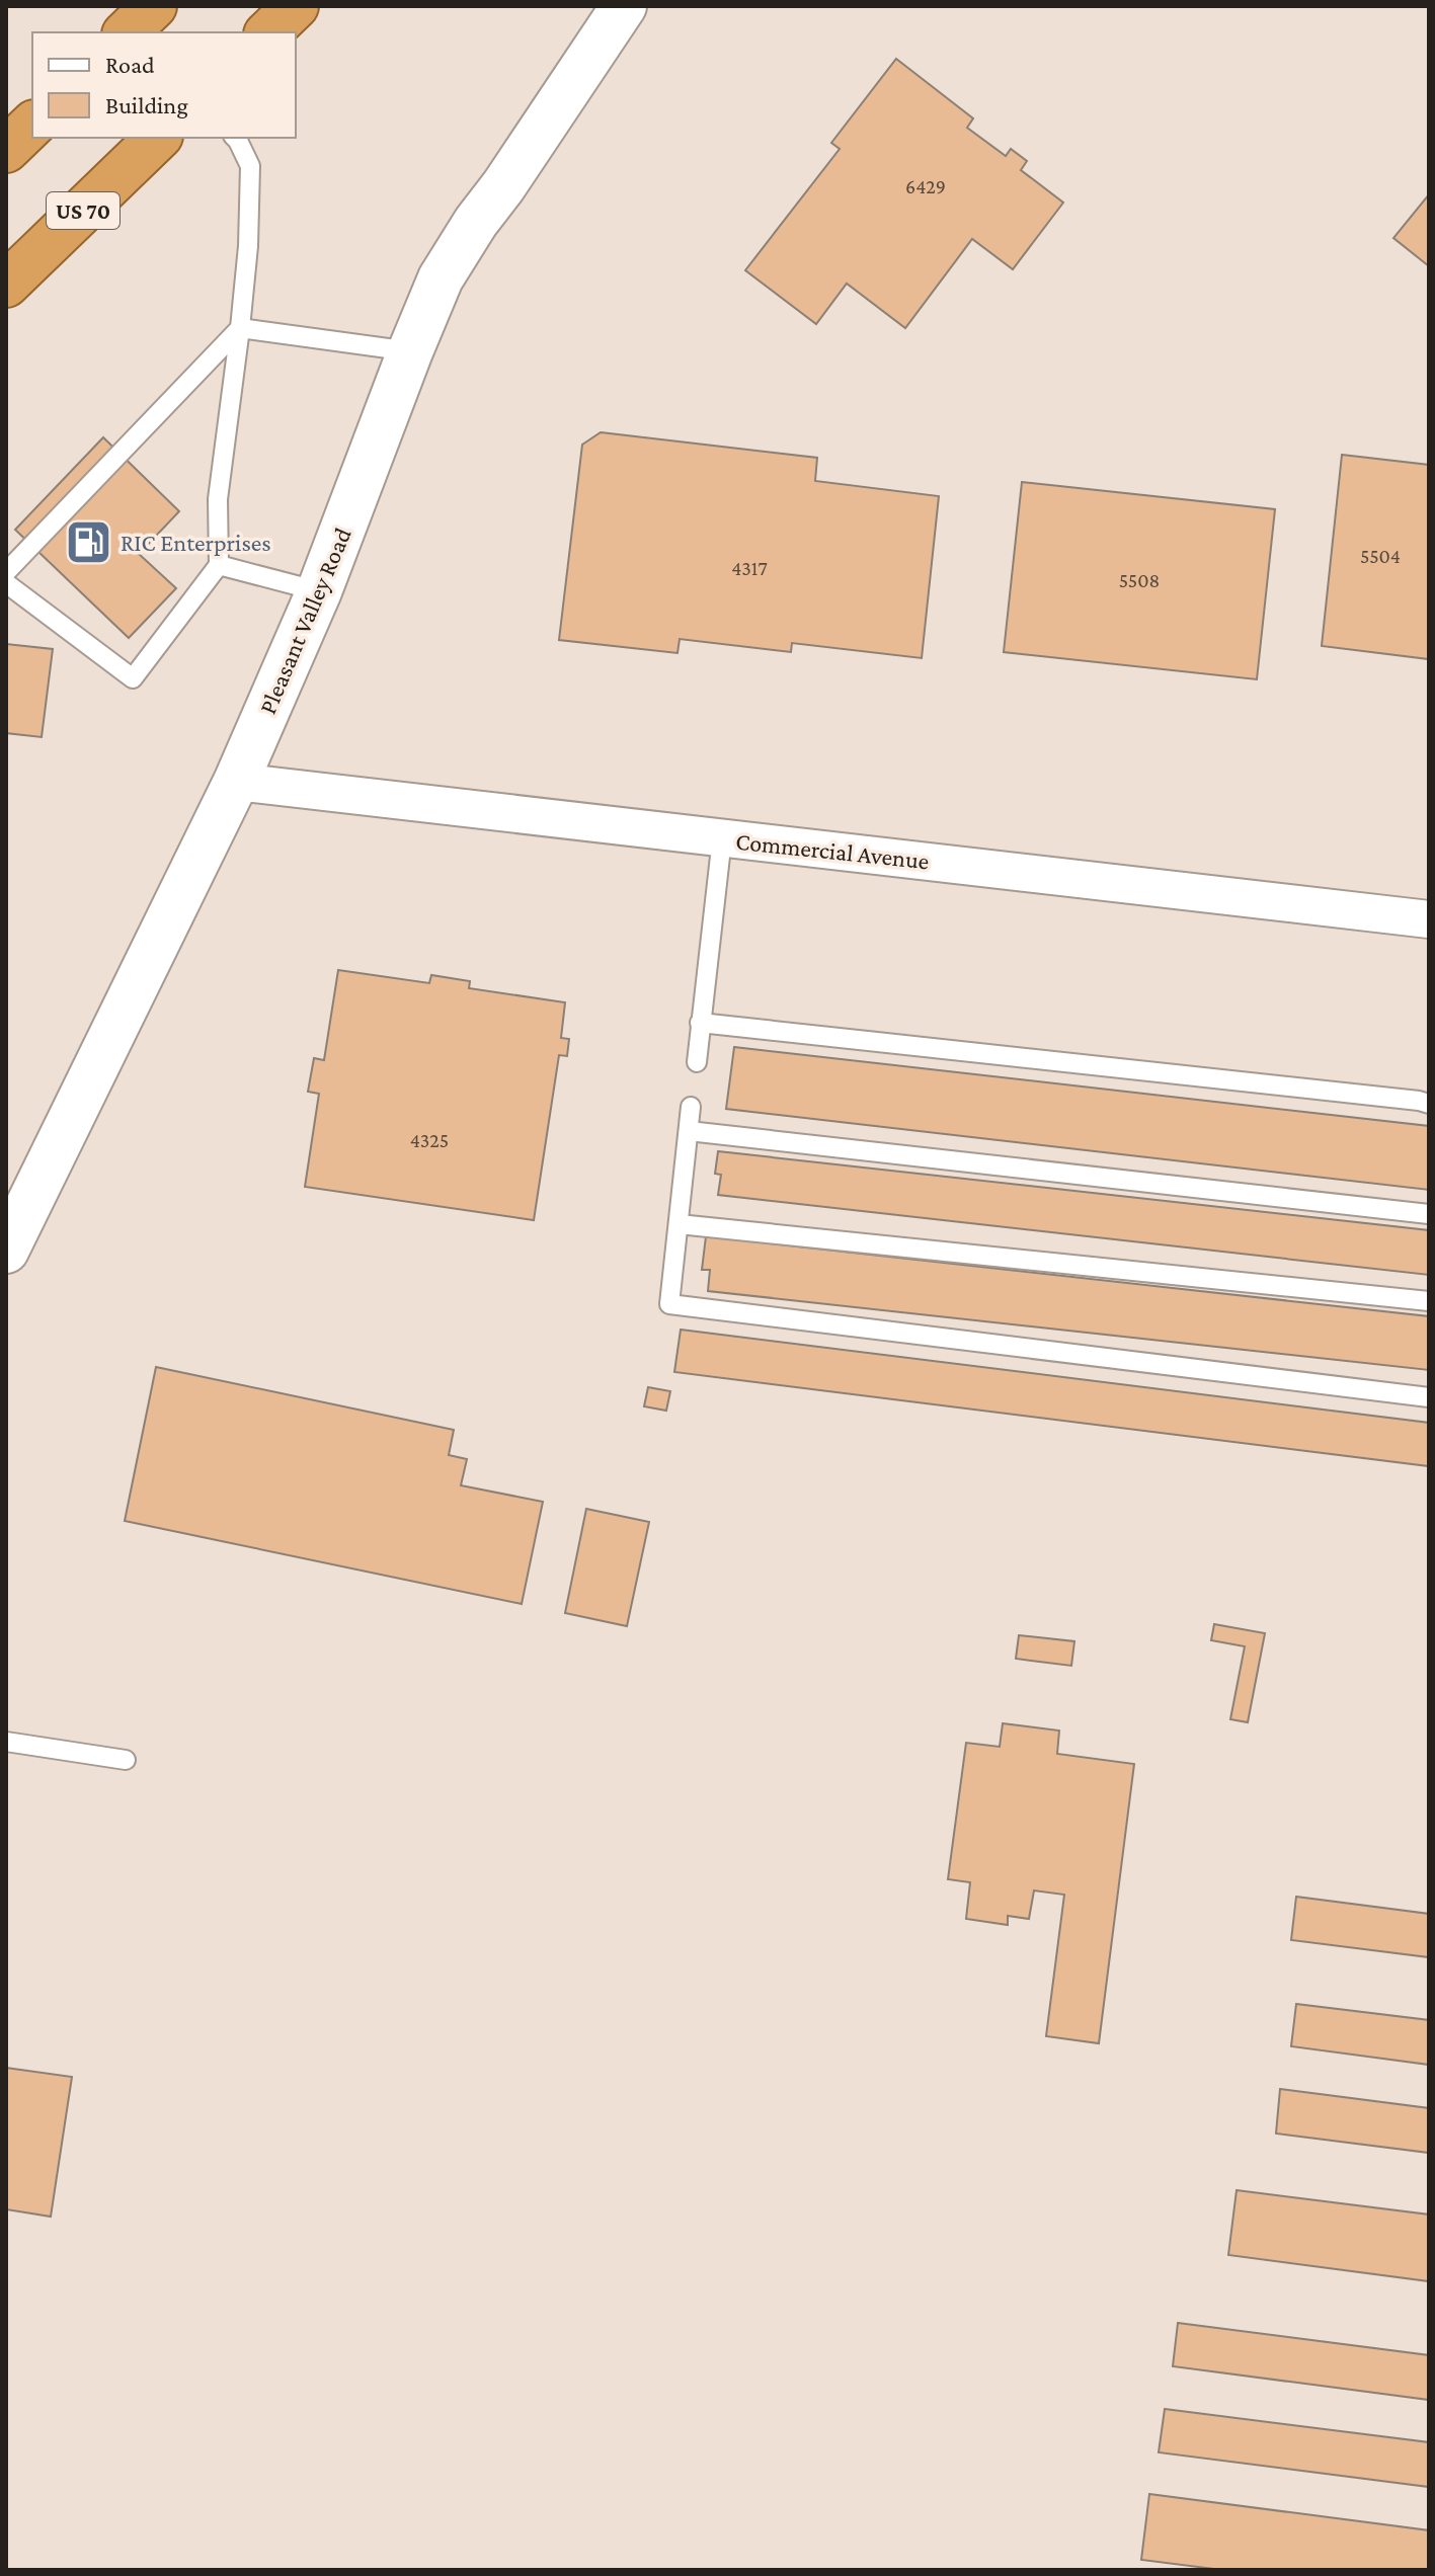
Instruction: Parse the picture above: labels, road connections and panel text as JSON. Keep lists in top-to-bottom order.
{
  "streets": {
    "highway": ["US 70"],
    "street": ["Pleasant Valley Road", "Commercial Avenue"]
  },
  "crossings": [
    ["Pleasant Valley Road", "Commercial Avenue"]
  ],
  "places": {
    "fuel station": ["RIC Enterprises"]
  },
  "house_numbers": [
    "6429",
    "5504",
    "4317",
    "5508",
    "4325"
  ],
  "legend": ["Road", "Building"]
}
